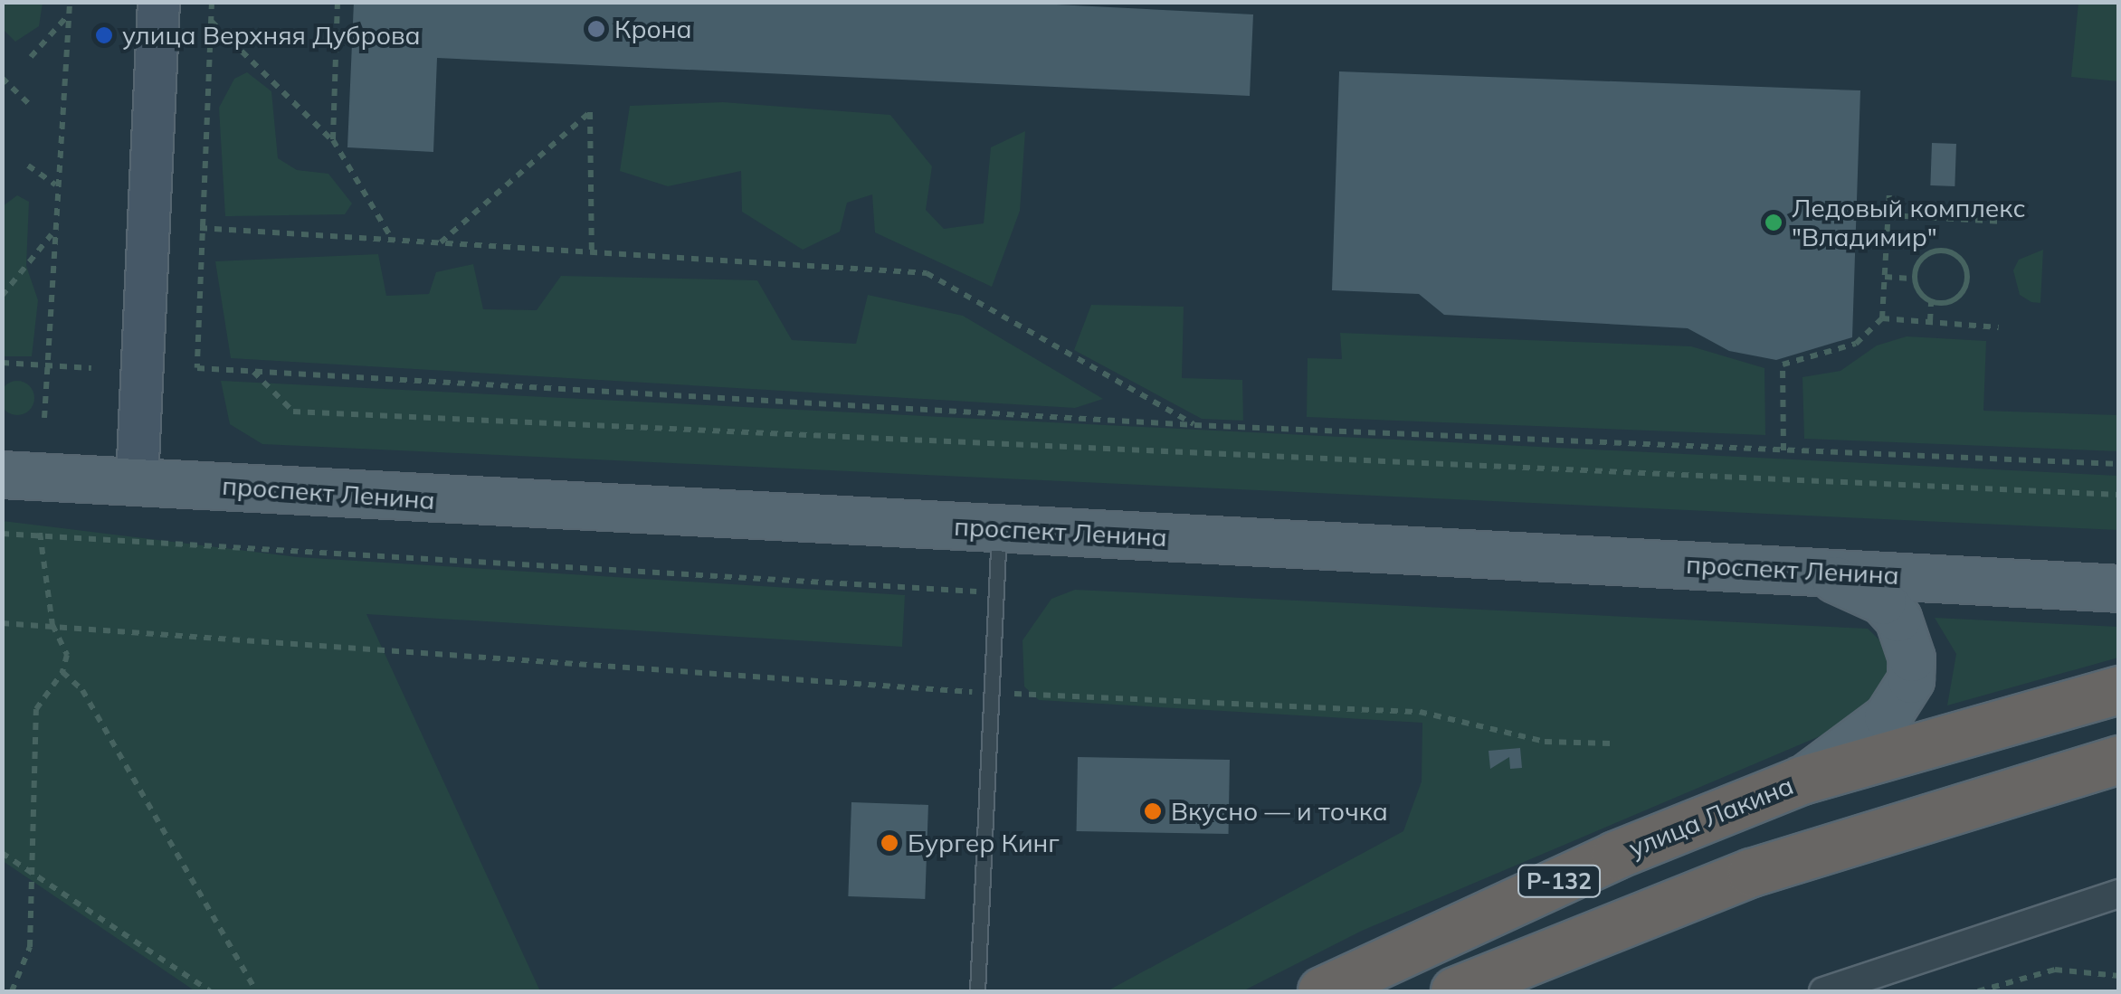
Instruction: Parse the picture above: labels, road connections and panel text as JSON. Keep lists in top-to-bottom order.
{
  "streets": {
    "highway": ["улица Лакина", "Р-132"],
    "main road": ["проспект Ленина"]
  },
  "places": [
    "Крона",
    "улица Верхняя Дуброва",
    "Ледовый комплекс \"Владимир\"",
    "Вкусно — и точка",
    "Бургер Кинг"
  ]
}
